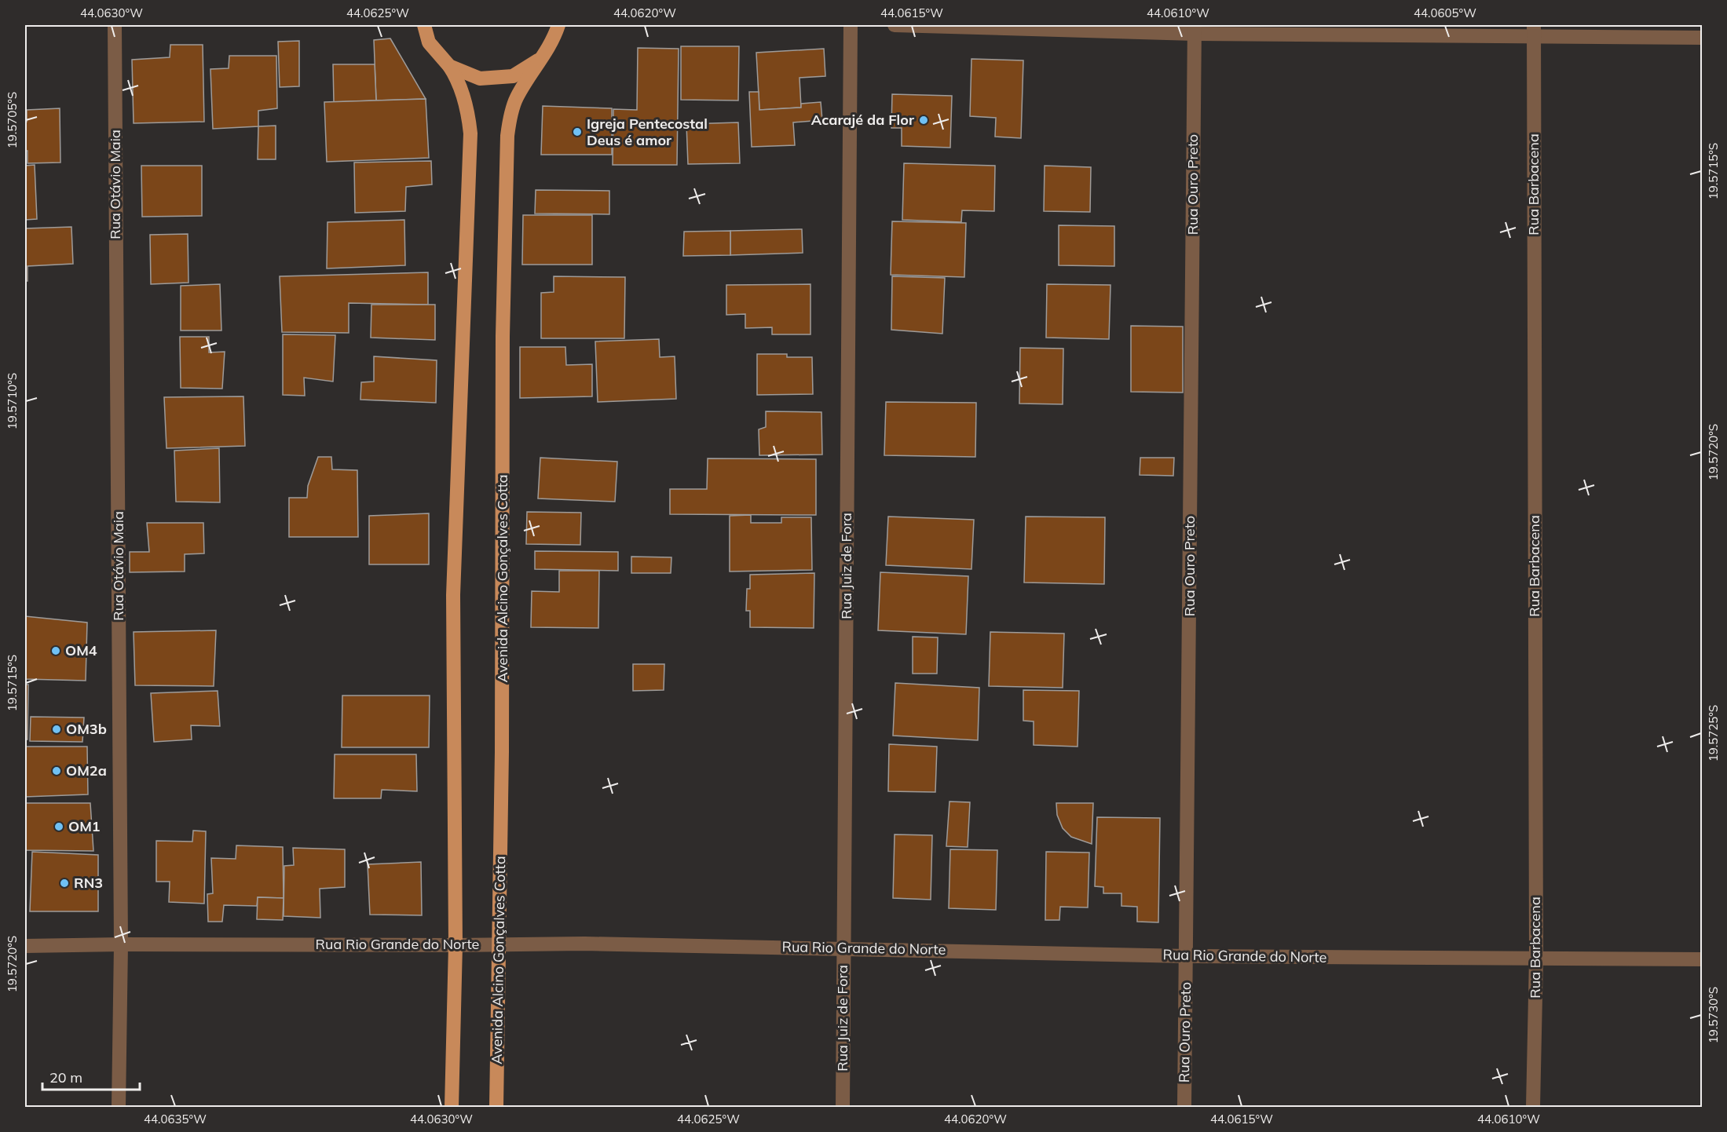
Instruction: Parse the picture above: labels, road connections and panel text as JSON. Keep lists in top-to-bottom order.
{
  "streets": {
    "main road": ["Avenida Alcino Gonçalves Cotta"],
    "street": [
      "Rua Otávio Maia",
      "Rua Ouro Preto",
      "Rua Barbacena",
      "Rua Juiz de Fora",
      "Rua Rio Grande do Norte"
    ]
  },
  "crossings": [
    ["Rua Otávio Maia", "Rua Rio Grande do Norte"],
    ["Rua Ouro Preto", "Rua Rio Grande do Norte"],
    ["Rua Barbacena", "Rua Rio Grande do Norte"],
    ["Rua Juiz de Fora", "Rua Rio Grande do Norte"],
    ["Avenida Alcino Gonçalves Cotta", "Rua Rio Grande do Norte"]
  ],
  "places": [
    "Acarajé da Flor",
    "Igreja Pentecostal Deus é amor",
    "OM4",
    "OM3b",
    "OM2a",
    "OM1",
    "RN3"
  ],
  "scale_bar": "20 m",
  "coordinates": [
    "44.0630°W",
    "44.0625°W",
    "44.0620°W",
    "44.0615°W",
    "44.0610°W",
    "44.0605°W",
    "19.5705°S",
    "19.5715°S",
    "19.5710°S",
    "19.5720°S",
    "19.5725°S",
    "19.5730°S",
    "44.0635°W"
  ]
}
